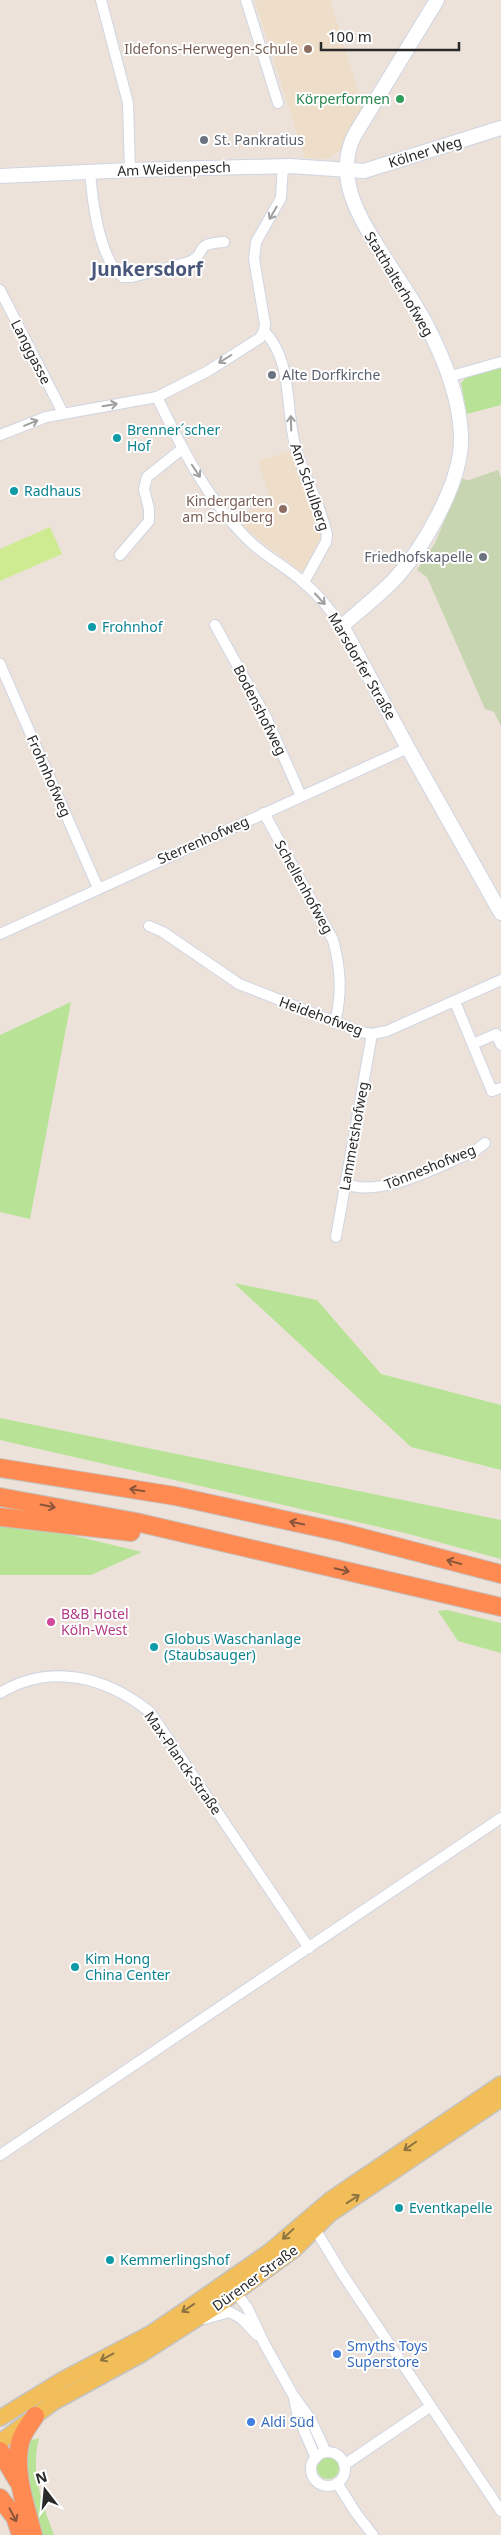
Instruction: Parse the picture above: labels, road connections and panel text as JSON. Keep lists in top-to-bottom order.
{
  "streets": {
    "main road": ["Dürener Straße"],
    "street": [
      "Kölner Weg",
      "Am Weidenpesch",
      "Statthalterhofweg",
      "Langgasse",
      "Am Schulberg",
      "Marsdorfer Straße",
      "Bodenshofweg",
      "Frohnhofweg",
      "Sterrenhofweg",
      "Schellenhofweg",
      "Heidehofweg",
      "Lammetshofweg",
      "Tönneshofweg",
      "Max-Planck-Straße"
    ]
  },
  "crossings": [
    ["Kölner Weg", "Am Weidenpesch"],
    ["Kölner Weg", "Statthalterhofweg"],
    ["Am Weidenpesch", "Statthalterhofweg"],
    ["Statthalterhofweg", "Marsdorfer Straße"],
    ["Am Schulberg", "Marsdorfer Straße"],
    ["Marsdorfer Straße", "Sterrenhofweg"],
    ["Bodenshofweg", "Sterrenhofweg"],
    ["Frohnhofweg", "Sterrenhofweg"],
    ["Sterrenhofweg", "Schellenhofweg"],
    ["Schellenhofweg", "Heidehofweg"],
    ["Heidehofweg", "Lammetshofweg"],
    ["Lammetshofweg", "Tönneshofweg"]
  ],
  "one_way": ["Am Schulberg", "Marsdorfer Straße"],
  "districts": ["Junkersdorf"],
  "places": [
    "Ildefons-Herwegen-Schule",
    "Körperformen",
    "St. Pankratius",
    "Alte Dorfkirche",
    "Brenner´scher Hof",
    "Radhaus",
    "Kindergarten am Schulberg",
    "Friedhofskapelle",
    "Frohnhof",
    "B&B Hotel Köln-West",
    "Globus Waschanlage (Staubsauger)",
    "Kim Hong China Center",
    "Eventkapelle",
    "Kemmerlingshof",
    "Smyths Toys Superstore",
    "Aldi Süd"
  ],
  "scale_bar": "100 m",
  "north": "top"
}
